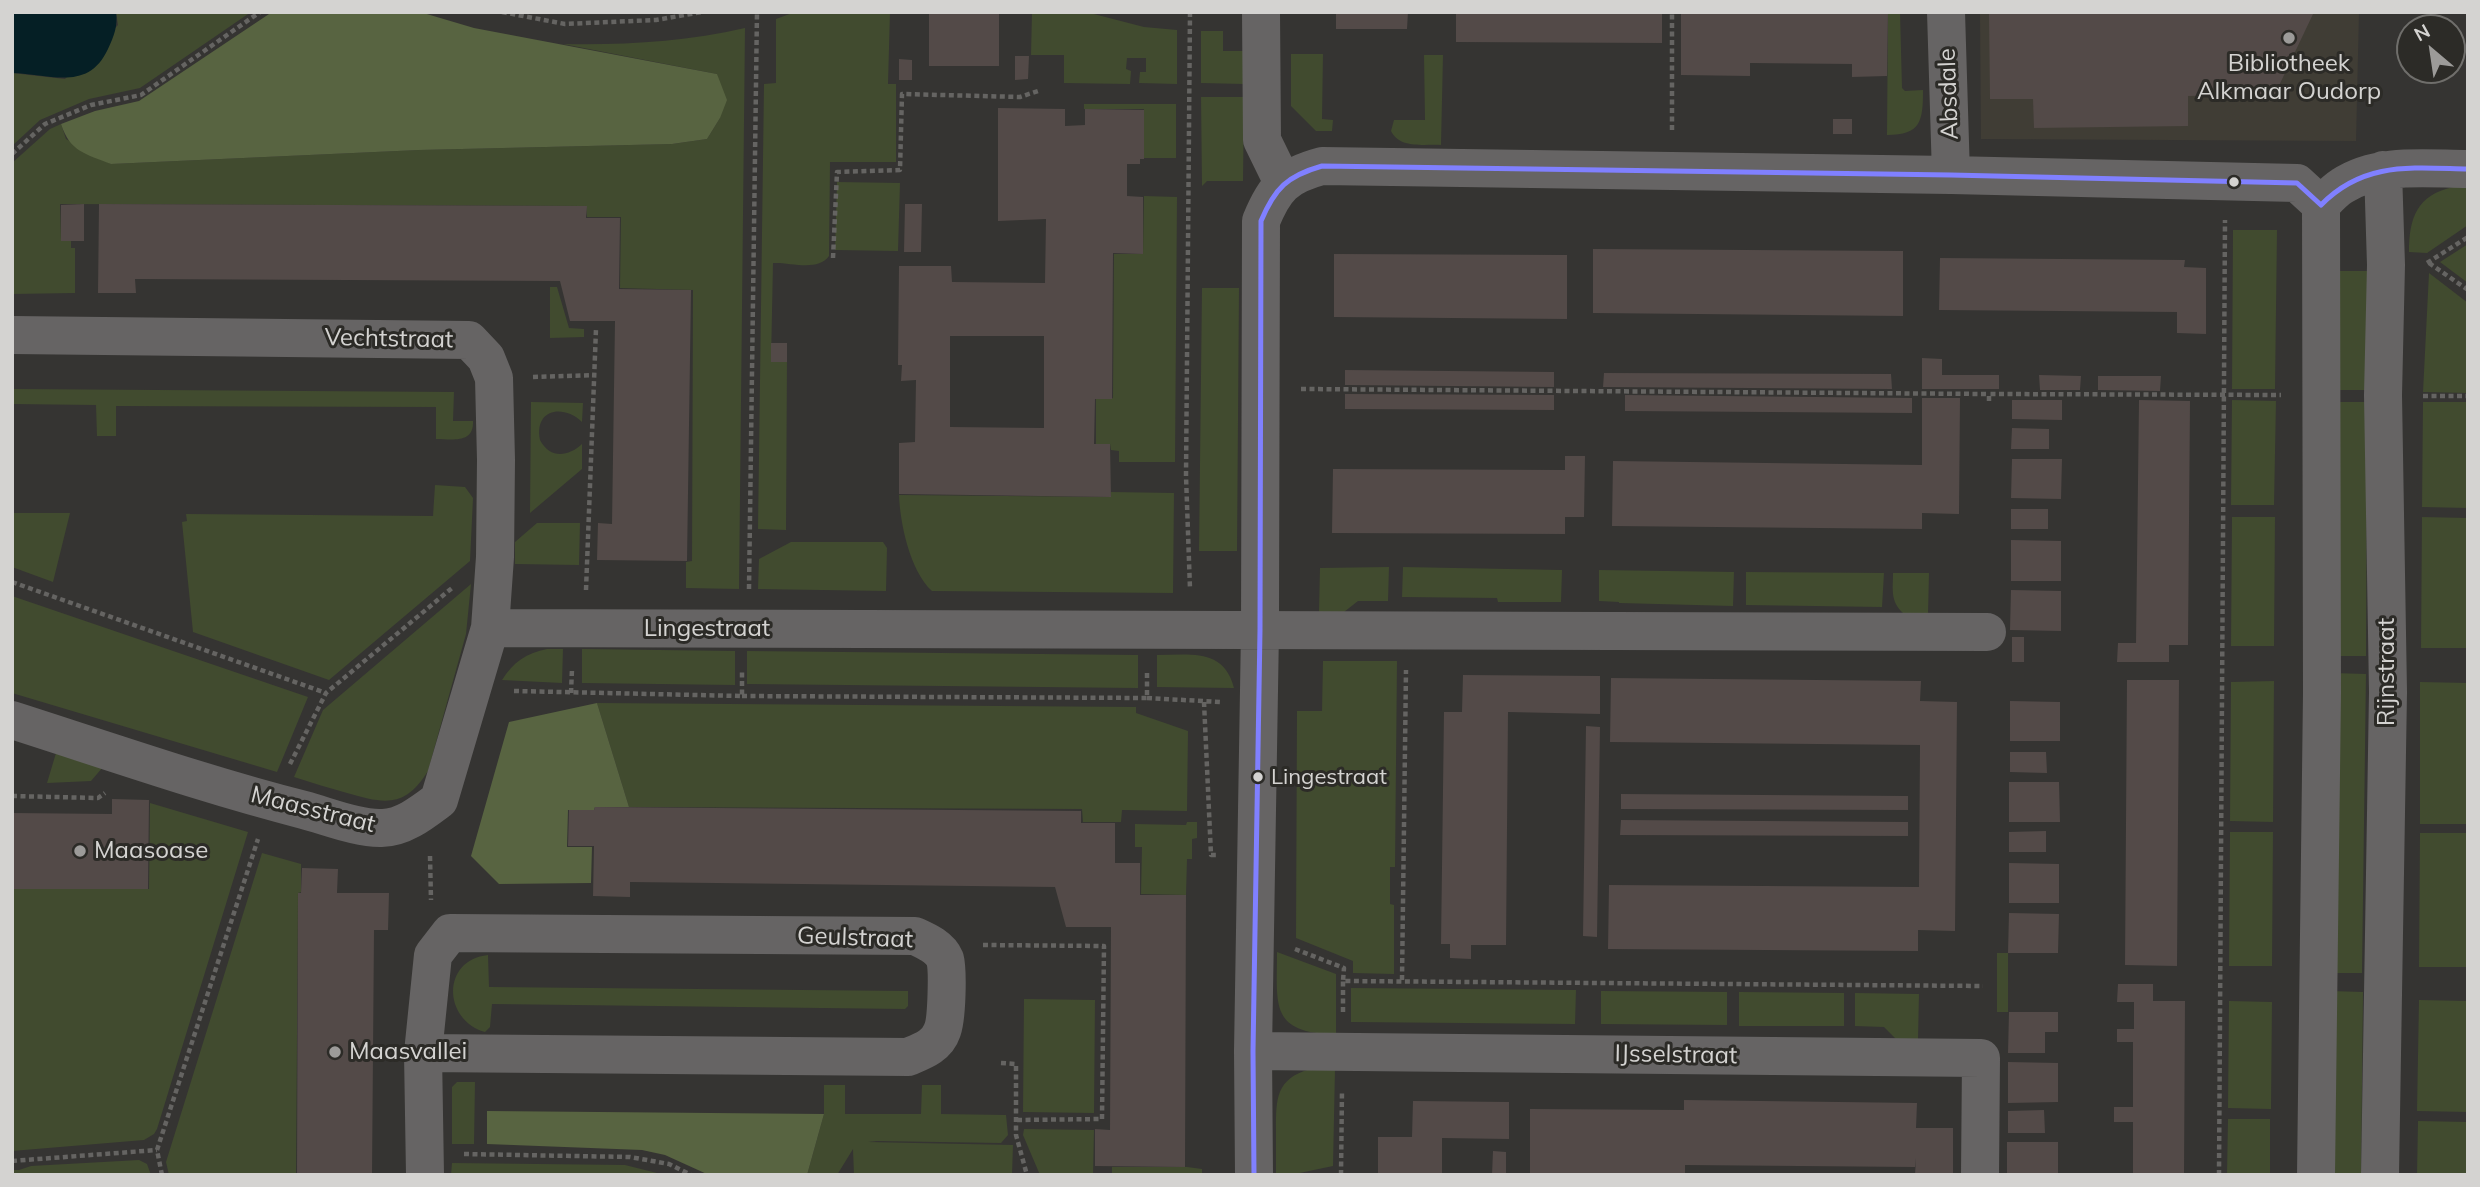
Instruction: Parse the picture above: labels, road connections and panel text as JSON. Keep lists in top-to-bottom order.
{
  "streets": {
    "street": [
      "Absdale",
      "Vechtstraat",
      "Lingestraat",
      "Rijnstraat",
      "Maasstraat",
      "Geulstraat",
      "IJsselstraat"
    ]
  },
  "crossings": [
    ["Vechtstraat", "Lingestraat"],
    ["Vechtstraat", "Maasstraat"],
    ["Lingestraat", "Maasstraat"]
  ],
  "places": [
    "Bibliotheek Alkmaar Oudorp",
    "Lingestraat",
    "Maasoase",
    "Maasvallei"
  ],
  "north": "top left"
}
